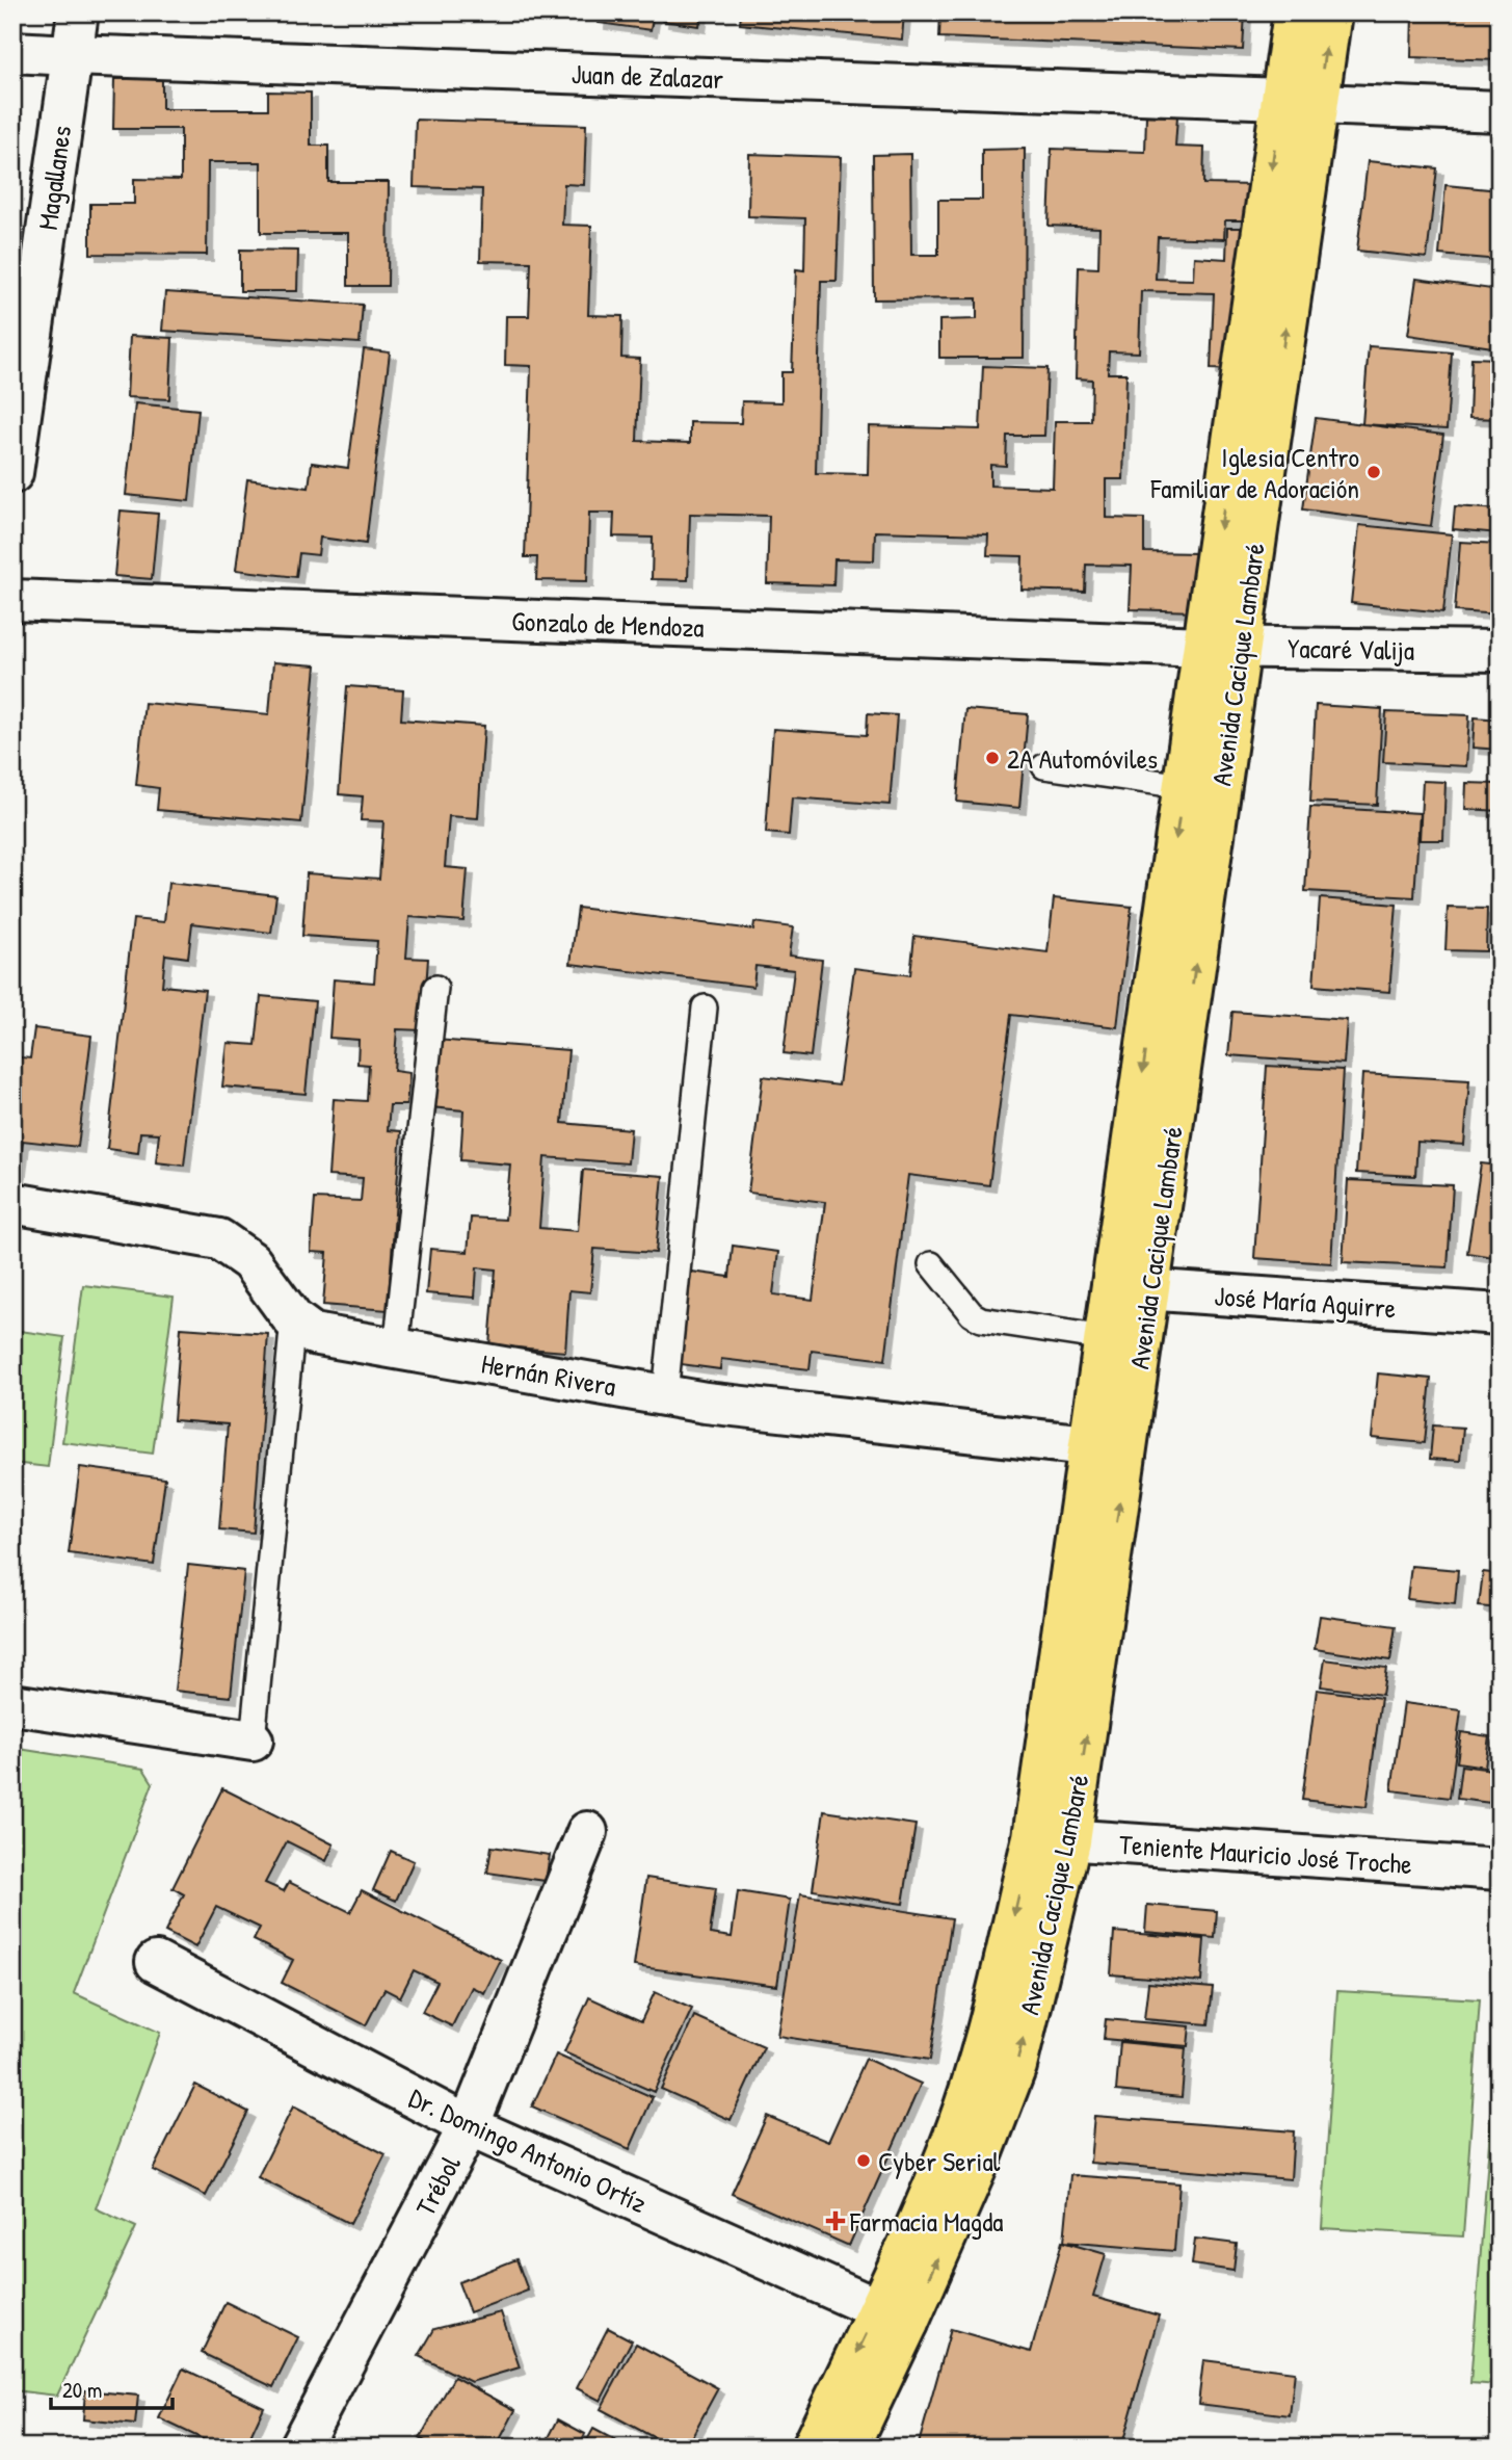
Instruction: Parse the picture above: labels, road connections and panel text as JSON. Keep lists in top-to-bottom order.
{
  "streets": {
    "main road": ["Avenida Cacique Lambaré"],
    "street": [
      "Juan de Zalazar",
      "Magallanes",
      "Gonzalo de Mendoza",
      "Yacaré Valija",
      "José María Aguirre",
      "Hernán Rivera",
      "Teniente Mauricio José Troche",
      "Dr. Domingo Antonio Ortíz",
      "Trébol"
    ]
  },
  "crossings": [
    ["Juan de Zalazar", "Magallanes"],
    ["Juan de Zalazar", "Avenida Cacique Lambaré"],
    ["Gonzalo de Mendoza", "Yacaré Valija"],
    ["Gonzalo de Mendoza", "Avenida Cacique Lambaré"],
    ["Yacaré Valija", "Avenida Cacique Lambaré"],
    ["Avenida Cacique Lambaré", "José María Aguirre"],
    ["Avenida Cacique Lambaré", "Hernán Rivera"],
    ["Avenida Cacique Lambaré", "Teniente Mauricio José Troche"],
    ["Avenida Cacique Lambaré", "Dr. Domingo Antonio Ortíz"],
    ["Dr. Domingo Antonio Ortíz", "Trébol"]
  ],
  "places": {
    "other": ["Iglesia Centro Familiar de Adoración", "2A Automóviles", "Cyber Serial"],
    "health": ["Farmacia Magda"]
  },
  "scale_bar": "20 m"
}
